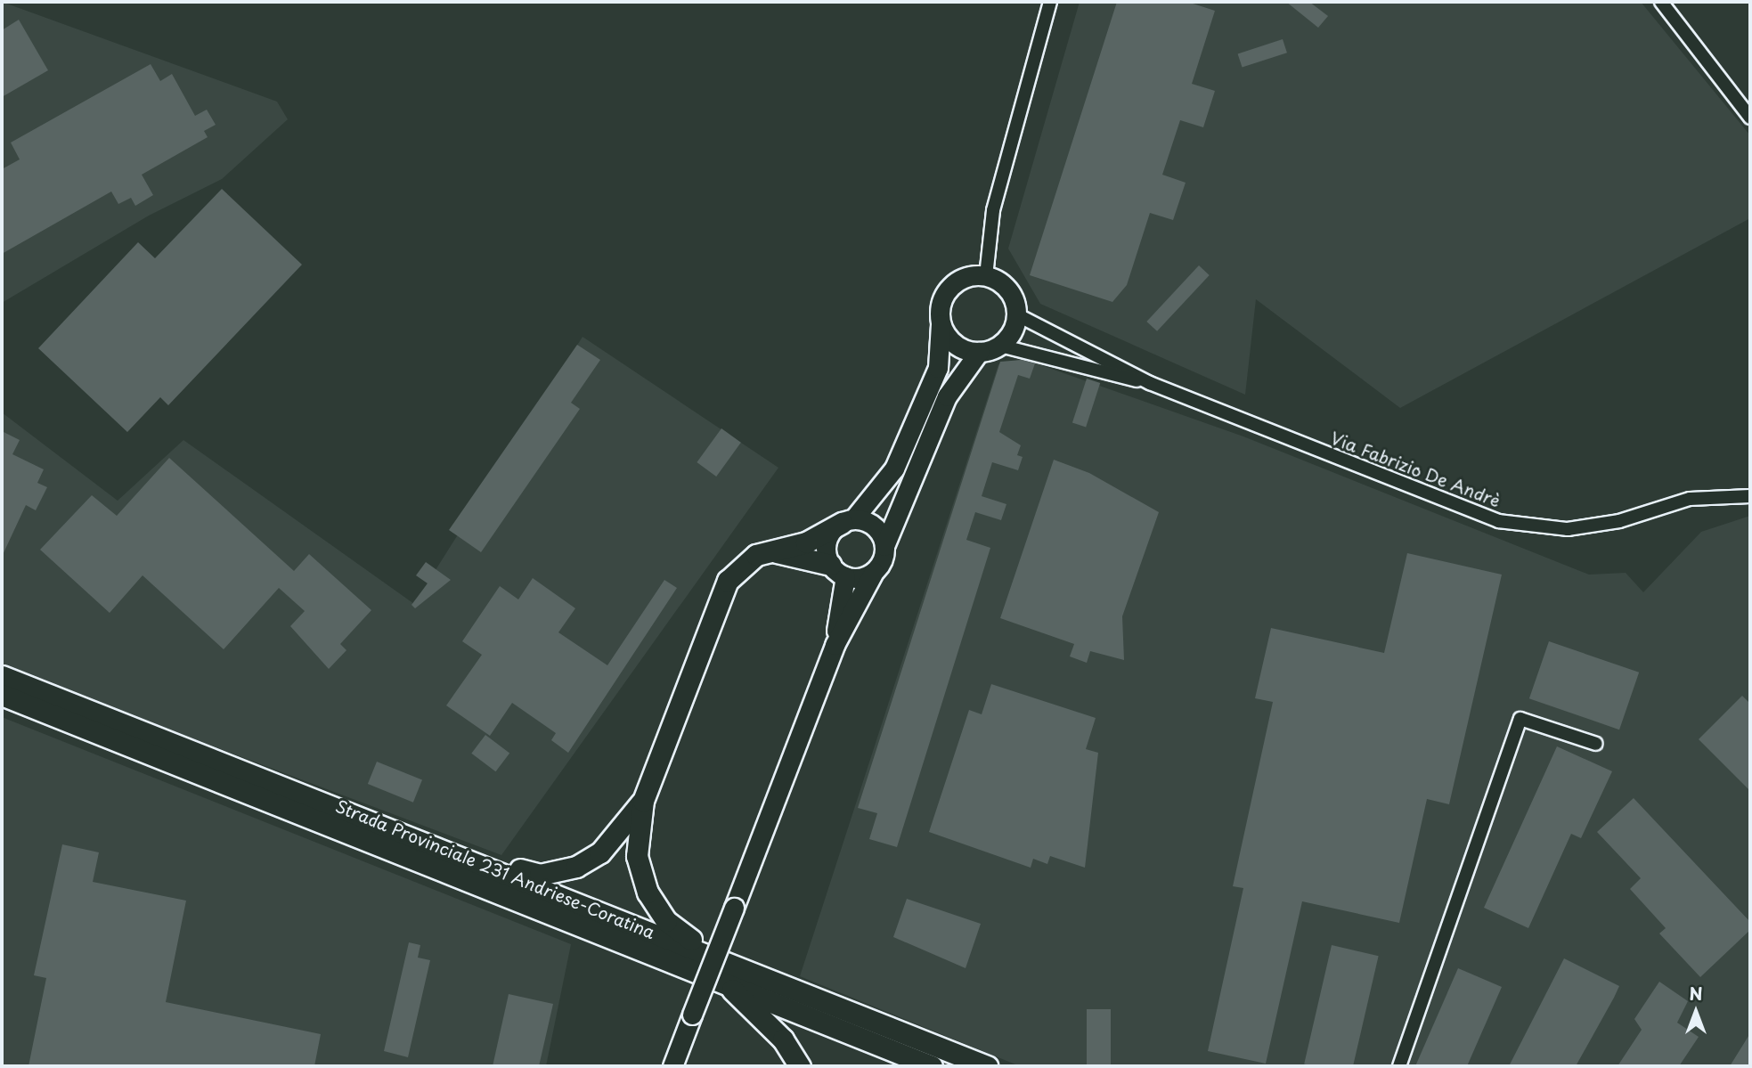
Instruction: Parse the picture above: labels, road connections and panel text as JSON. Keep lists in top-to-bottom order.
{
  "streets": {
    "main road": ["Strada Provinciale 231 Andriese-Coratina"],
    "street": ["Via Fabrizio De Andrè"]
  },
  "north": "top"
}
